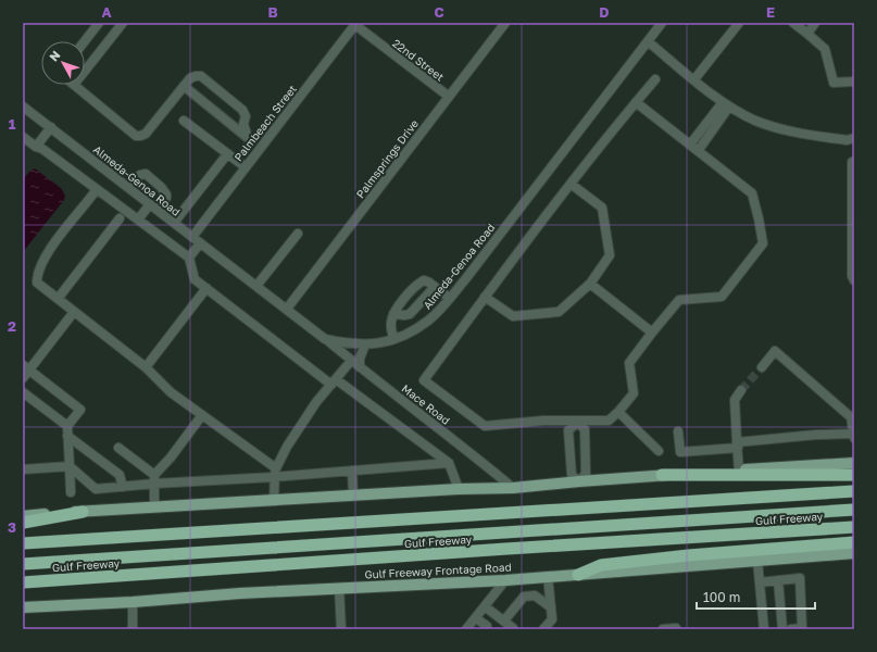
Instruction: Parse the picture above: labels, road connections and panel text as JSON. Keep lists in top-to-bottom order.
{
  "streets": {
    "highway": ["Gulf Freeway"],
    "main road": ["Gulf Freeway Frontage Road"],
    "street": [
      "22nd Street",
      "Palmbeach Street",
      "Palmsprings Drive",
      "Almeda-Genoa Road",
      "Mace Road"
    ]
  },
  "crossings": [
    ["22nd Street", "Palmbeach Street"],
    ["22nd Street", "Palmsprings Drive"],
    ["Palmbeach Street", "Almeda-Genoa Road"],
    ["Palmsprings Drive", "Almeda-Genoa Road"],
    ["Almeda-Genoa Road", "Mace Road"]
  ],
  "scale_bar": "100 m",
  "north": "top left",
  "grid": {
    "columns": [
      "A",
      "B",
      "C",
      "D",
      "E"
    ],
    "rows": ["1", "2", "3"]
  }
}
